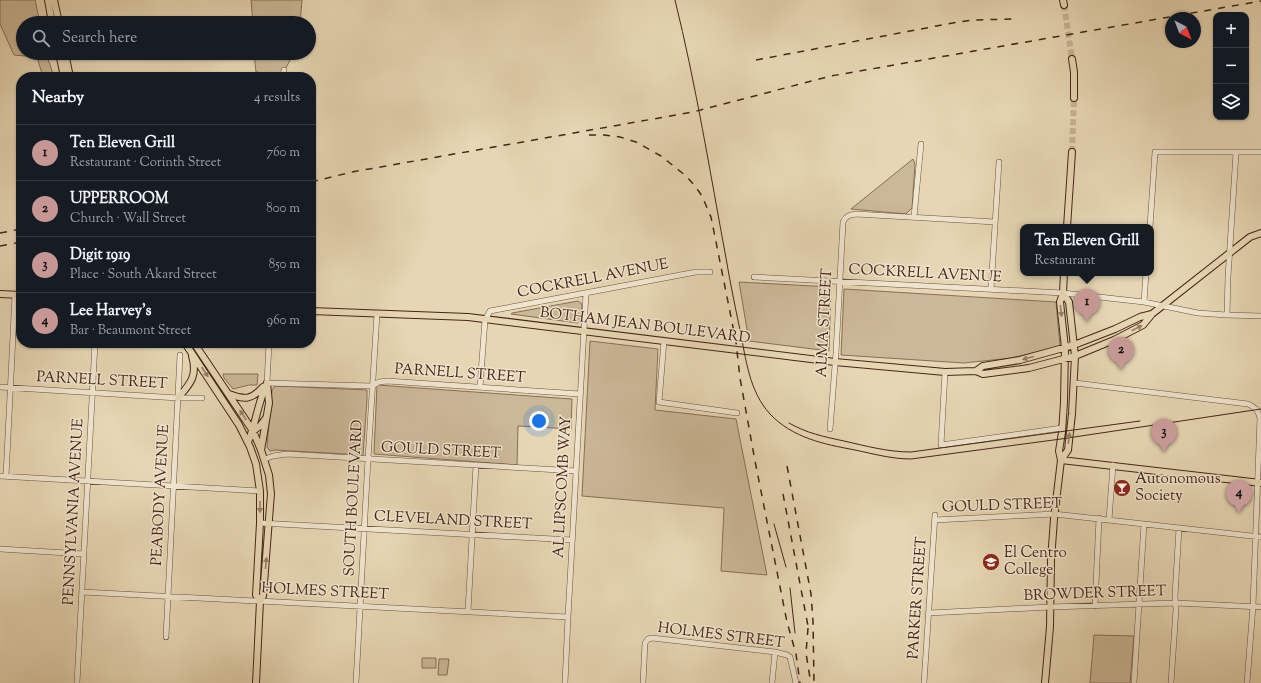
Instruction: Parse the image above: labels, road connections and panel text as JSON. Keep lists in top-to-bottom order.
{
  "streets": {
    "main road": ["BOTHAM JEAN BOULEVARD"],
    "street": [
      "COCKRELL AVENUE",
      "ALMA STREET",
      "PARNELL STREET",
      "GOULD STREET",
      "AL LIPSCOMB WAY",
      "PEABODY AVENUE",
      "SOUTH BOULEVARD",
      "PENNSYLVANIA AVENUE",
      "CLEVELAND STREET",
      "HOLMES STREET",
      "BROWDER STREET",
      "PARKER STREET"
    ]
  },
  "crossings": [
    ["COCKRELL AVENUE", "ALMA STREET"],
    ["COCKRELL AVENUE", "BOTHAM JEAN BOULEVARD"],
    ["COCKRELL AVENUE", "AL LIPSCOMB WAY"],
    ["ALMA STREET", "BOTHAM JEAN BOULEVARD"],
    ["BOTHAM JEAN BOULEVARD", "AL LIPSCOMB WAY"],
    ["BOTHAM JEAN BOULEVARD", "SOUTH BOULEVARD"],
    ["PARNELL STREET", "AL LIPSCOMB WAY"],
    ["PARNELL STREET", "PEABODY AVENUE"],
    ["PARNELL STREET", "SOUTH BOULEVARD"],
    ["PARNELL STREET", "PENNSYLVANIA AVENUE"],
    ["GOULD STREET", "AL LIPSCOMB WAY"],
    ["GOULD STREET", "SOUTH BOULEVARD"],
    ["GOULD STREET", "PARKER STREET"],
    ["AL LIPSCOMB WAY", "CLEVELAND STREET"],
    ["AL LIPSCOMB WAY", "HOLMES STREET"],
    ["PEABODY AVENUE", "HOLMES STREET"],
    ["SOUTH BOULEVARD", "CLEVELAND STREET"],
    ["SOUTH BOULEVARD", "HOLMES STREET"],
    ["PENNSYLVANIA AVENUE", "HOLMES STREET"],
    ["BROWDER STREET", "PARKER STREET"]
  ],
  "places": {
    "bar": ["Autonomous Society"],
    "school or university": ["El Centro College"]
  },
  "north": "bottom right",
  "page": {
    "map_buttons": ["+", "−"],
    "search": "Search here",
    "heading": ["Nearby", "4 results"],
    "list": [
      {
        "mark": "1",
        "name": "Ten Eleven Grill",
        "note": "Restaurant · Corinth Street",
        "value": "760 m"
      },
      {
        "mark": "2",
        "name": "UPPERROOM",
        "note": "Church · Wall Street",
        "value": "800 m"
      },
      {
        "mark": "3",
        "name": "Digit 1919",
        "note": "Place · South Akard Street",
        "value": "850 m"
      },
      {
        "mark": "4",
        "name": "Lee Harvey's",
        "note": "Bar · Beaumont Street",
        "value": "960 m"
      }
    ],
    "popup": ["Ten Eleven Grill", "Restaurant"],
    "pins": [
      "1",
      "2",
      "3",
      "4"
    ]
  }
}
